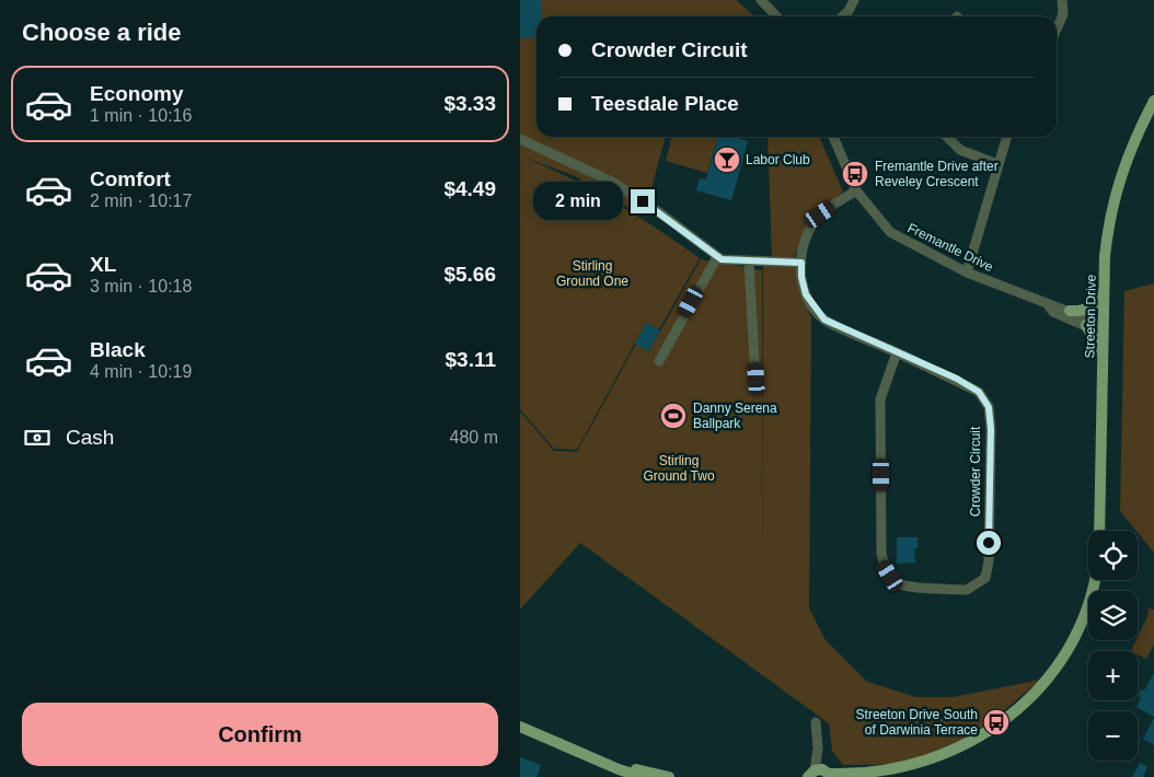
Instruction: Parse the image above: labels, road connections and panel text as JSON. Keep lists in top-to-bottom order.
{
  "streets": {
    "main road": ["Streeton Drive"],
    "street": ["Fremantle Drive", "Crowder Circuit"]
  },
  "crossings": [
    ["Fremantle Drive", "Streeton Drive"],
    ["Fremantle Drive", "Crowder Circuit"]
  ],
  "parks": ["Stirling Ground One", "Stirling Ground Two"],
  "places": {
    "bar": ["Labor Club"],
    "bus stop": ["Fremantle Drive after Reveley Crescent", "Streeton Drive South of Darwinia Terrace"],
    "sports": ["Danny Serena Ballpark"]
  },
  "page": {
    "heading": "Choose a ride",
    "banner": ["Crowder Circuit", "Teesdale Place"],
    "list": [
      {
        "name": "Economy",
        "note": "1 min · 10:16",
        "value": "$3.33"
      },
      {
        "name": "Comfort",
        "note": "2 min · 10:17",
        "value": "$4.49"
      },
      {
        "name": "XL",
        "note": "3 min · 10:18",
        "value": "$5.66"
      },
      {
        "name": "Black",
        "note": "4 min · 10:19",
        "value": "$3.11"
      }
    ],
    "bubble": "2 min",
    "pay": ["Cash", "480 m"],
    "map_buttons": ["+", "−"],
    "buttons": "Confirm"
  }
}
